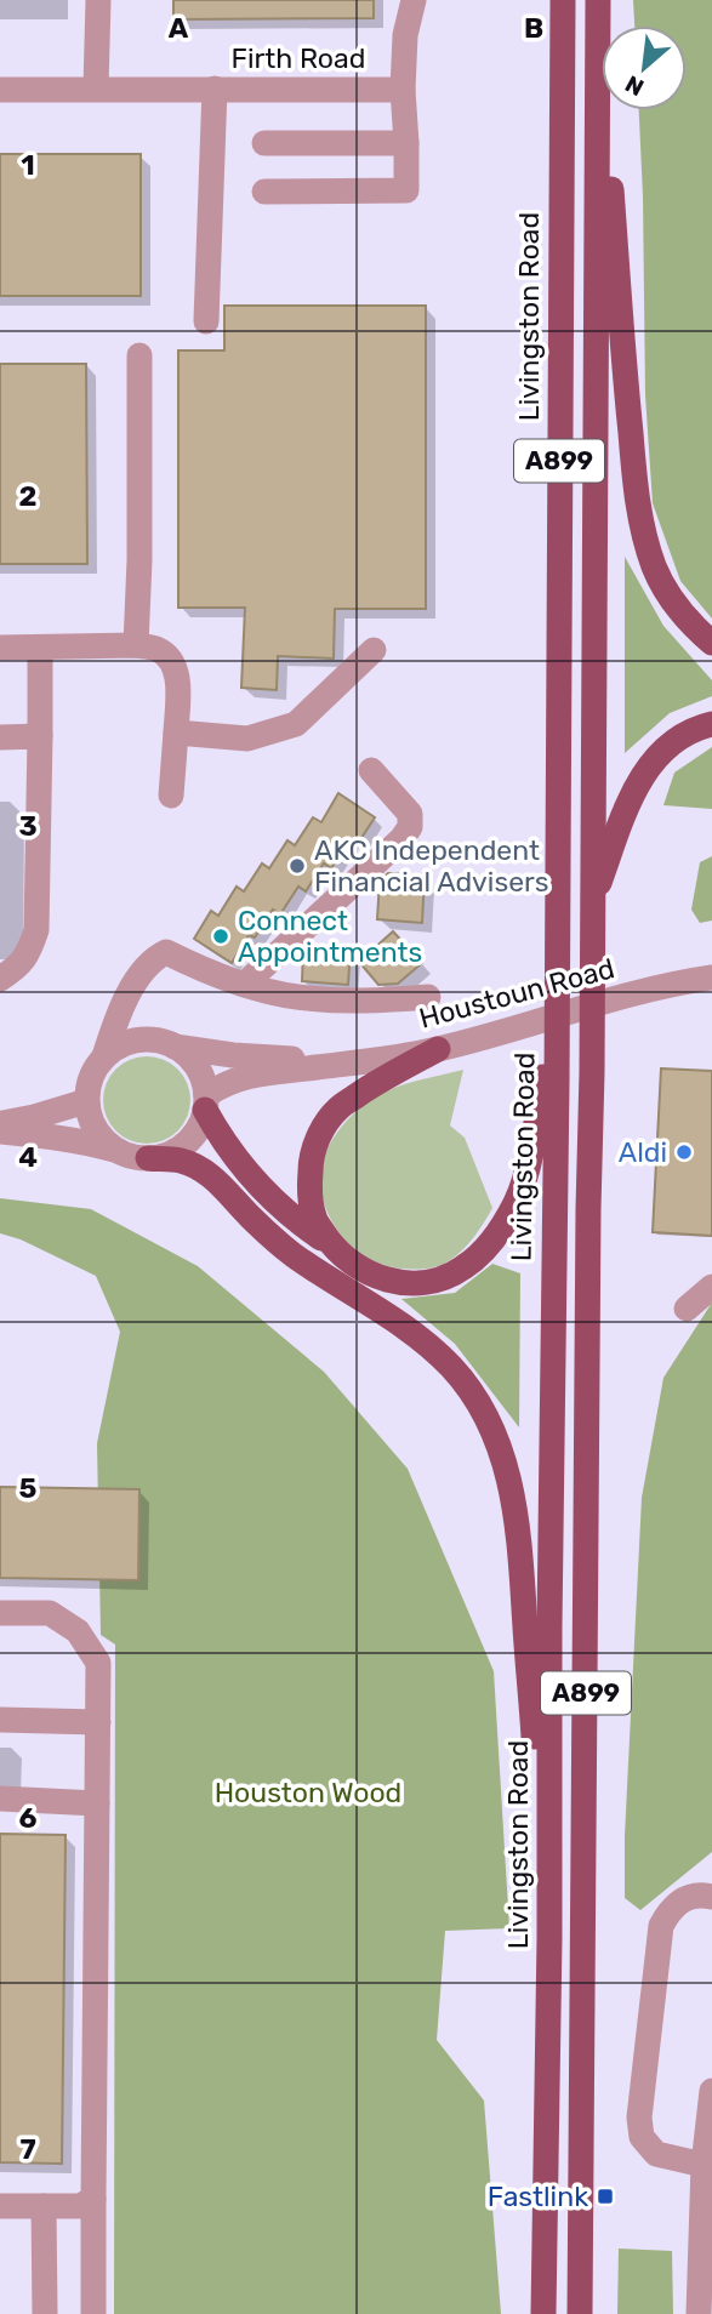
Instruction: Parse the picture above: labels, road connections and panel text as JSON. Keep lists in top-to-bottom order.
{
  "streets": {
    "main road": ["Livingston Road", "A899"],
    "street": ["Firth Road", "Houstoun Road"]
  },
  "parks": ["Houston Wood"],
  "places": {
    "other": ["AKC Independent Financial Advisers", "Connect Appointments", "Aldi"],
    "transit": ["Fastlink"]
  },
  "north": "bottom left",
  "grid": {
    "columns": ["A", "B"],
    "rows": [
      "1",
      "2",
      "3",
      "4",
      "5",
      "6",
      "7"
    ]
  }
}
